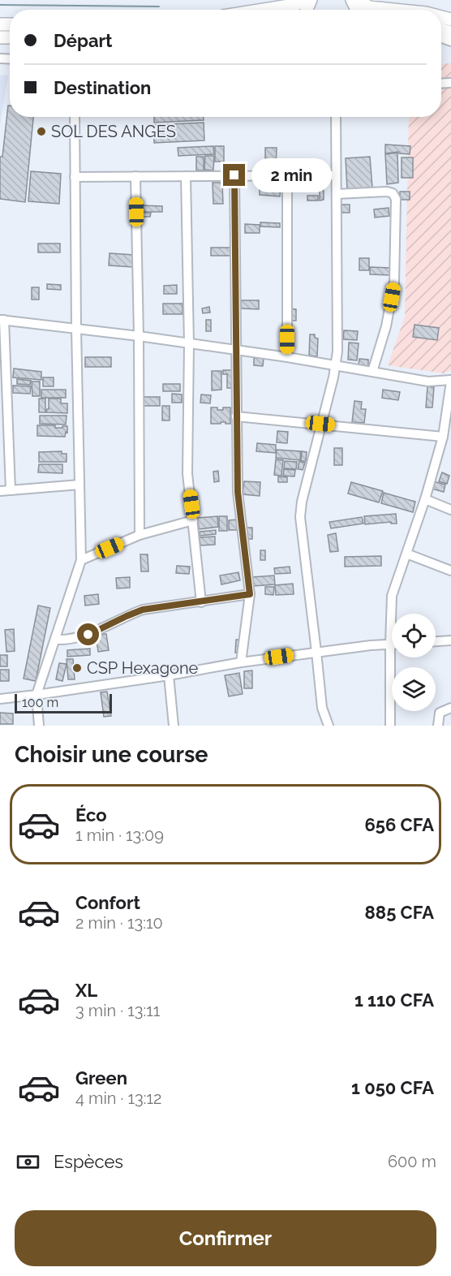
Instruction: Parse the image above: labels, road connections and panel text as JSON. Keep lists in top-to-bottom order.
{
  "places": ["SOL DES ANGES", "CSP Hexagone"],
  "scale_bar": "100 m",
  "page": {
    "banner": ["Départ", "Destination"],
    "bubble": "2 min",
    "scale": "100 m",
    "heading": "Choisir une course",
    "list": [
      {
        "name": "Éco",
        "note": "1 min · 13:09",
        "value": "656 CFA"
      },
      {
        "name": "Confort",
        "note": "2 min · 13:10",
        "value": "885 CFA"
      },
      {
        "name": "XL",
        "note": "3 min · 13:11",
        "value": "1 110 CFA"
      },
      {
        "name": "Green",
        "note": "4 min · 13:12",
        "value": "1 050 CFA"
      }
    ],
    "pay": ["Espèces", "600 m"],
    "buttons": "Confirmer"
  }
}
